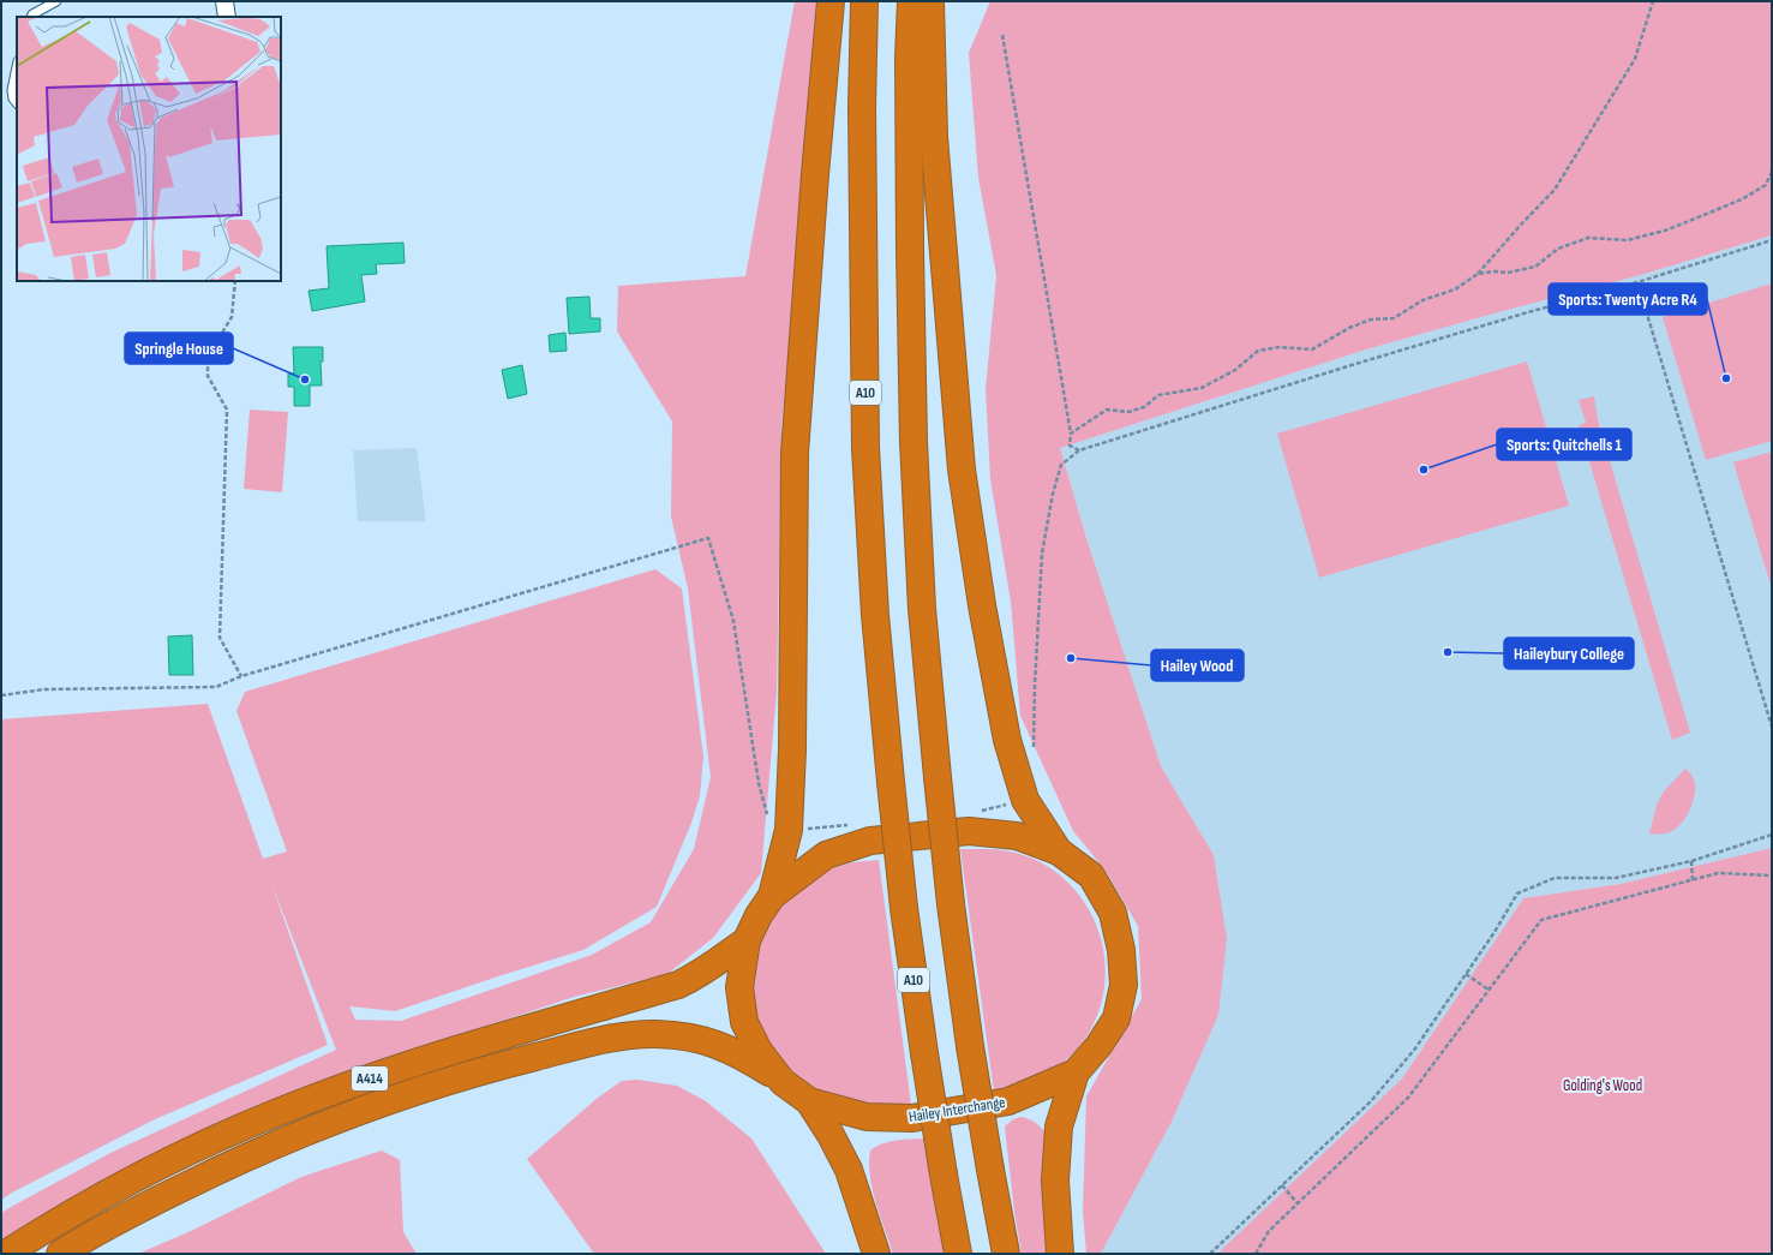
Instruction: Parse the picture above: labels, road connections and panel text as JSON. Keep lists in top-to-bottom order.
{
  "streets": {
    "highway": ["A10", "A414", "Hailey Interchange"]
  },
  "crossings": [
    ["A414", "Hailey Interchange"]
  ],
  "parks": ["Golding's Wood"],
  "places": [
    "Sports: Twenty Acre R4",
    "Springle House",
    "Sports: Quitchells 1",
    "Haileybury College",
    "Hailey Wood"
  ]
}
